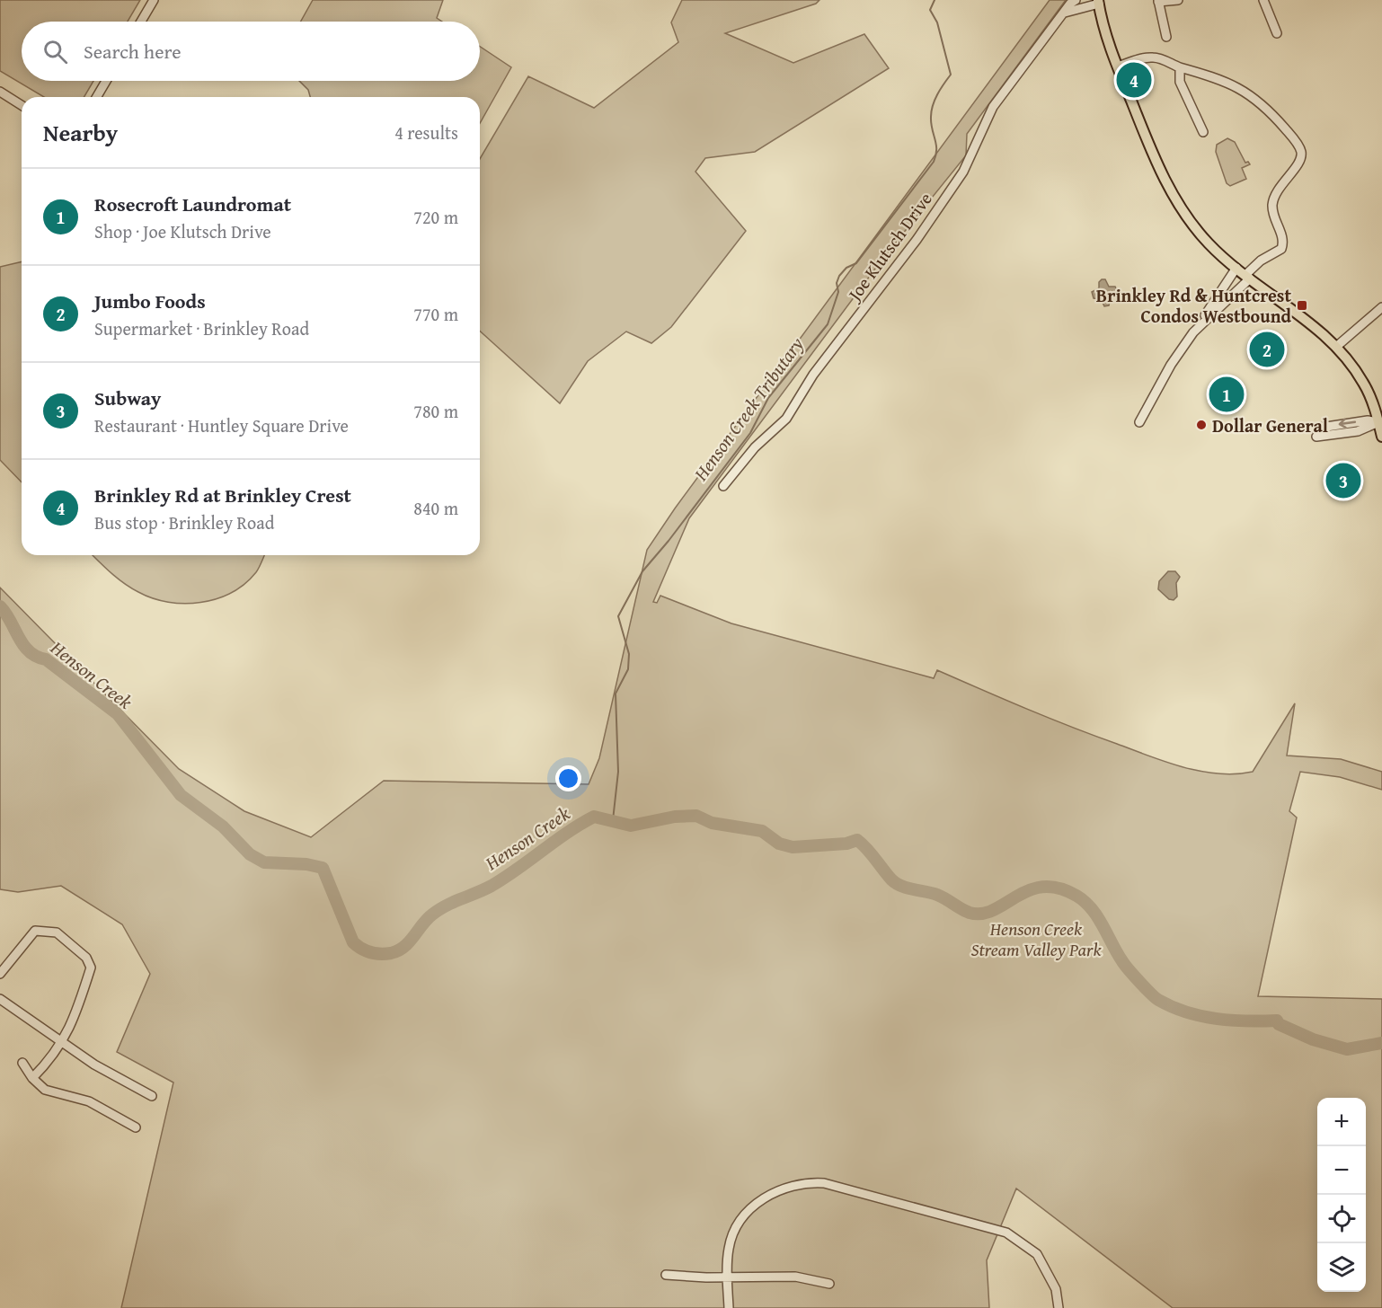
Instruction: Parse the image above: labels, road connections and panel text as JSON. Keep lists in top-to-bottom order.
{
  "streets": {
    "street": ["Joe Klutsch Drive"]
  },
  "water": ["Henson Creek Tributary", "Henson Creek"],
  "parks": ["Henson Creek Stream Valley Park"],
  "places": {
    "transit": ["Brinkley Rd & Huntcrest Condos Westbound"],
    "other": ["Dollar General"]
  },
  "page": {
    "search": "Search here",
    "pins": [
      "4",
      "2",
      "1",
      "3"
    ],
    "heading": ["Nearby", "4 results"],
    "list": [
      {
        "mark": "1",
        "name": "Rosecroft Laundromat",
        "note": "Shop · Joe Klutsch Drive",
        "value": "720 m"
      },
      {
        "mark": "2",
        "name": "Jumbo Foods",
        "note": "Supermarket · Brinkley Road",
        "value": "770 m"
      },
      {
        "mark": "3",
        "name": "Subway",
        "note": "Restaurant · Huntley Square Drive",
        "value": "780 m"
      },
      {
        "mark": "4",
        "name": "Brinkley Rd at Brinkley Crest",
        "note": "Bus stop · Brinkley Road",
        "value": "840 m"
      }
    ],
    "map_buttons": ["+", "−"]
  }
}
